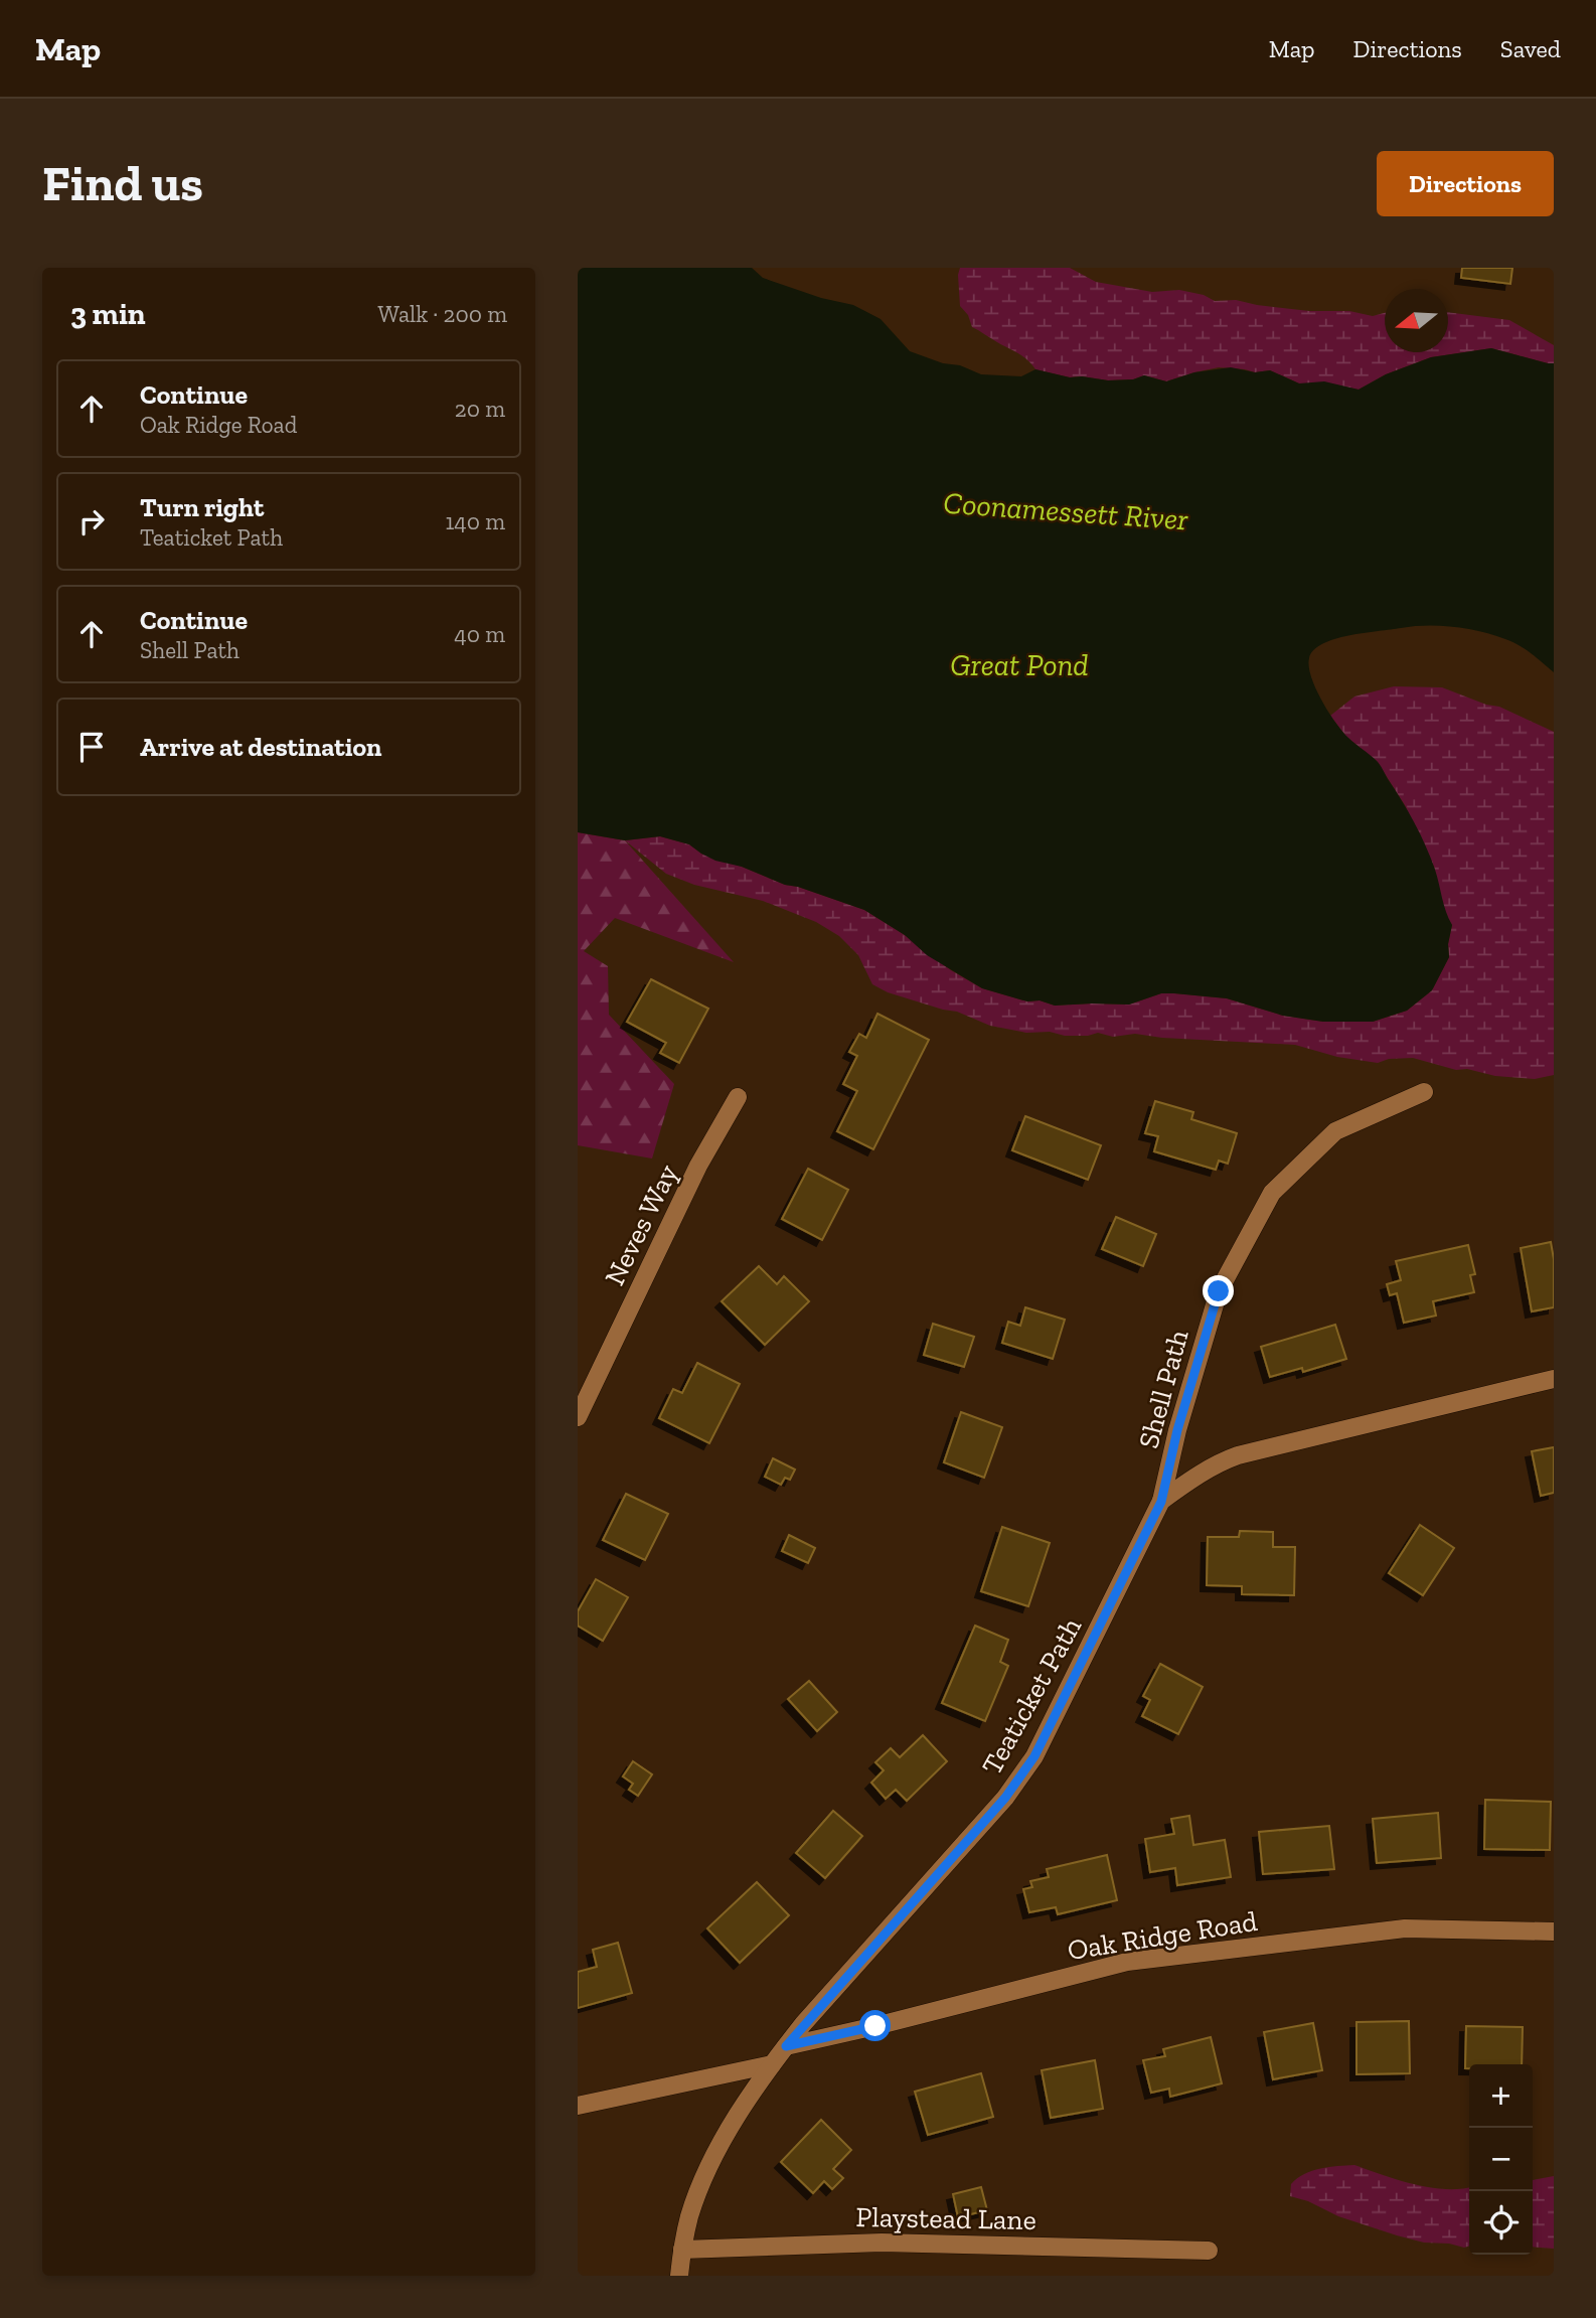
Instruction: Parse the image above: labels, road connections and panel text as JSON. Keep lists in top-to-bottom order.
{
  "streets": {
    "street": [
      "Neves Way",
      "Shell Path",
      "Teaticket Path",
      "Oak Ridge Road",
      "Playstead Lane"
    ]
  },
  "crossings": [
    ["Shell Path", "Teaticket Path"],
    ["Teaticket Path", "Oak Ridge Road"],
    ["Teaticket Path", "Playstead Lane"]
  ],
  "water": ["Coonamessett River", "Great Pond"],
  "north": "left",
  "page": {
    "header": "Map",
    "nav": ["Map", "Directions", "Saved"],
    "buttons": "Directions",
    "title": "Find us",
    "heading": ["3 min", "Walk · 200 m"],
    "list": [
      ["Continue", "Oak Ridge Road", "20 m"],
      ["Turn right", "Teaticket Path", "140 m"],
      ["Continue", "Shell Path", "40 m"],
      "Arrive at destination"
    ],
    "map_buttons": ["+", "−"]
  }
}
